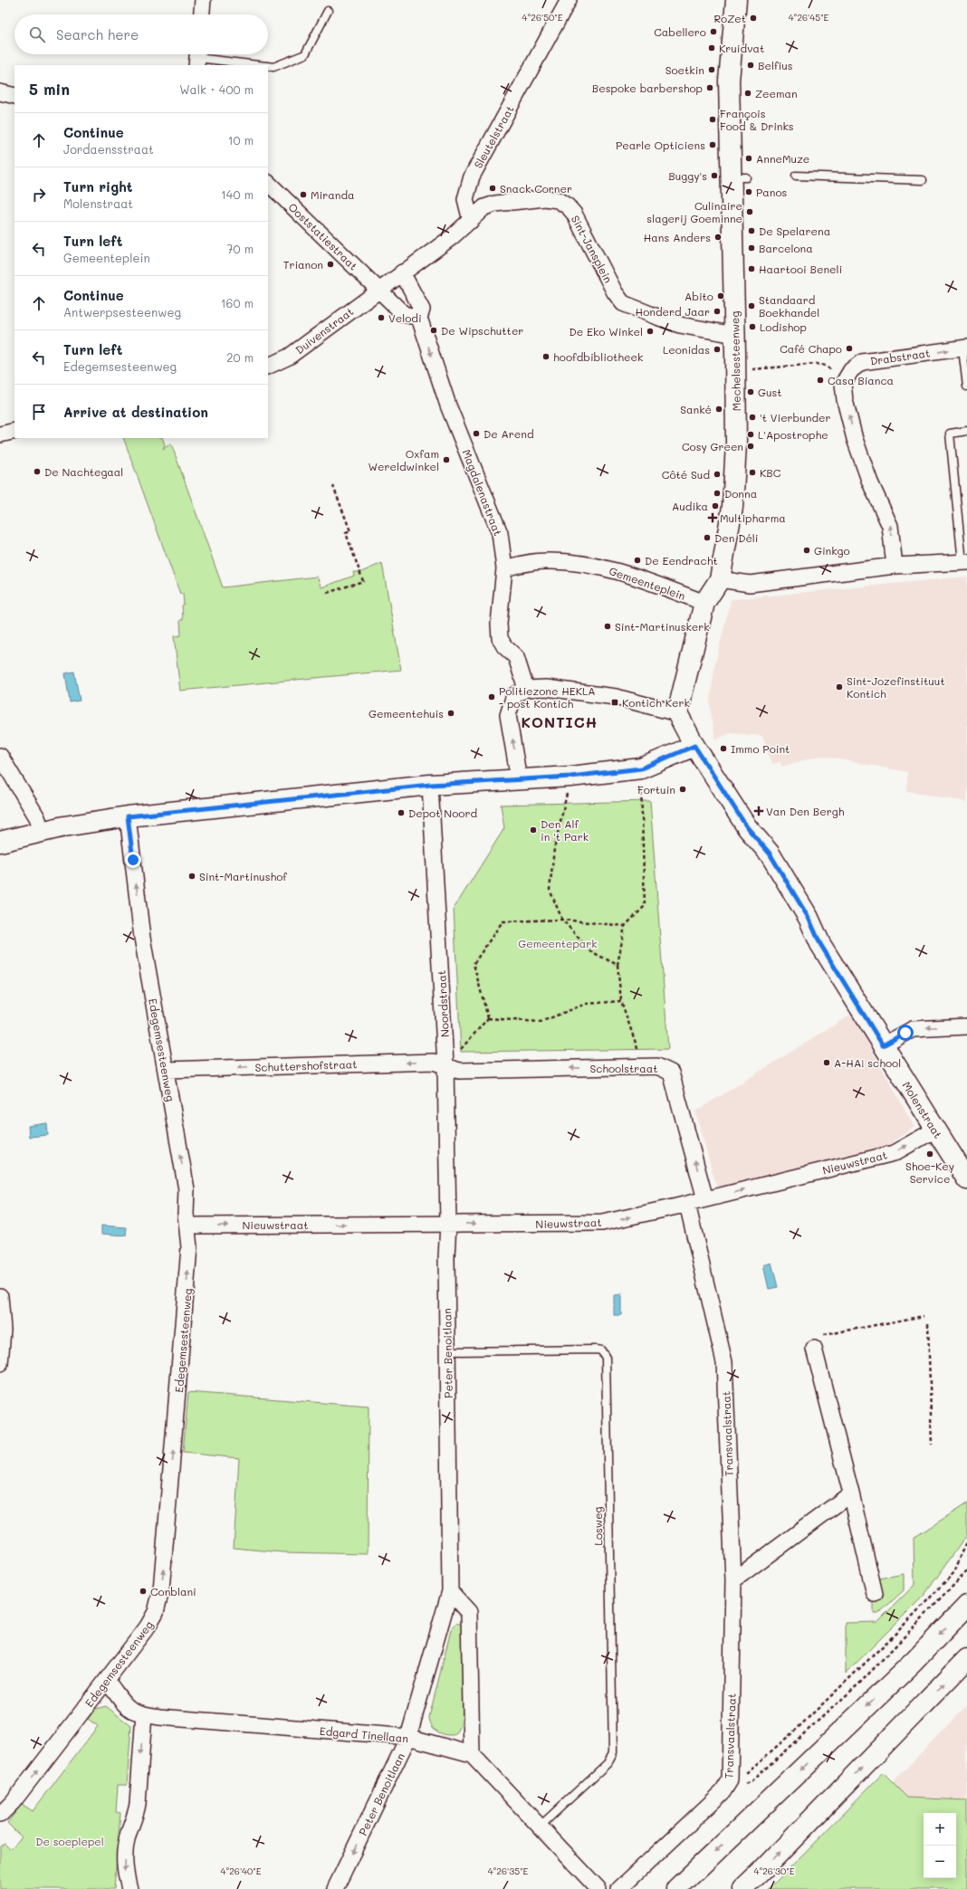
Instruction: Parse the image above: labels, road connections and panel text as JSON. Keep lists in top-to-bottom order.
{
  "streets": {
    "main road": ["Mechelsesteenweg", "Molenstraat"],
    "street": [
      "Sleutelstraat",
      "Ooststatiestraat",
      "Sint-Jansplein",
      "Duivenstraat",
      "Drabstraat",
      "Magdalenastraat",
      "Gemeenteplein",
      "Noordstraat",
      "Edegemsesteenweg",
      "Schuttershofstraat",
      "Schoolstraat",
      "Nieuwstraat",
      "Peter Benoitlaan",
      "Transvaalstraat",
      "Edgard Tinellaan"
    ],
    "lane": ["Losweg"]
  },
  "crossings": [
    ["Sleutelstraat", "Sint-Jansplein"],
    ["Ooststatiestraat", "Duivenstraat"],
    ["Sint-Jansplein", "Duivenstraat"],
    ["Sint-Jansplein", "Mechelsesteenweg"],
    ["Sint-Jansplein", "Magdalenastraat"],
    ["Duivenstraat", "Magdalenastraat"],
    ["Mechelsesteenweg", "Gemeenteplein"],
    ["Magdalenastraat", "Gemeenteplein"],
    ["Noordstraat", "Schuttershofstraat"],
    ["Noordstraat", "Schoolstraat"],
    ["Noordstraat", "Nieuwstraat"],
    ["Noordstraat", "Peter Benoitlaan"],
    ["Edegemsesteenweg", "Schuttershofstraat"],
    ["Edegemsesteenweg", "Nieuwstraat"],
    ["Edegemsesteenweg", "Edgard Tinellaan"],
    ["Schuttershofstraat", "Schoolstraat"],
    ["Schoolstraat", "Nieuwstraat"],
    ["Molenstraat", "Nieuwstraat"],
    ["Nieuwstraat", "Peter Benoitlaan"],
    ["Nieuwstraat", "Transvaalstraat"],
    ["Peter Benoitlaan", "Losweg"],
    ["Peter Benoitlaan", "Edgard Tinellaan"]
  ],
  "one_way": [
    "Drabstraat",
    "Magdalenastraat",
    "Edegemsesteenweg",
    "Schuttershofstraat",
    "Schoolstraat",
    "Nieuwstraat"
  ],
  "districts": ["KONTICH"],
  "parks": ["Gemeentepark", "De soeplepel"],
  "places": {
    "other": [
      "RoZet",
      "Cabellero",
      "Kruidvat",
      "Belfius",
      "Soetkin",
      "Bespoke barbershop",
      "Zeeman",
      "François Food & Drinks",
      "Pearle Opticiens",
      "AnneMuze",
      "Buggy's",
      "Snack Corner",
      "Panos",
      "Miranda",
      "Culinaire slagerij Goeminne",
      "De Spelarena",
      "Hans Anders",
      "Barcelona",
      "Trianon",
      "Haartooi Beneli",
      "Abito",
      "Standaard Boekhandel",
      "Honderd Jaar",
      "Velodi",
      "Lodishop",
      "De Wipschutter",
      "De Eko Winkel",
      "Café Chapo",
      "Leonidas",
      "hoofdbibliotheek",
      "Casa Bianca",
      "Gust",
      "Sanké",
      "'t Vierbunder",
      "De Arend",
      "L'Apostrophe",
      "Cosy Green",
      "Oxfam Wereldwinkel",
      "De Nachtegaal",
      "KBC",
      "Côté Sud",
      "Donna",
      "Audika",
      "Den Déli",
      "Ginkgo",
      "De Eendracht",
      "Sint-Martinuskerk",
      "Sint-Jozefinstituut Kontich",
      "Politiezone HEKLA - post Kontich",
      "Gemeentehuis",
      "Immo Point",
      "Fortuin",
      "Depot Noord",
      "Den Alf in 't Park",
      "Sint-Martinushof",
      "A-HA! school",
      "Shoe-Key Service",
      "Conblani"
    ],
    "health": ["Multipharma", "Van Den Bergh"],
    "transit": ["Kontich Kerk"]
  },
  "page": {
    "search": "Search here",
    "heading": ["5 min", "Walk · 400 m"],
    "list": [
      ["Continue", "Jordaensstraat", "10 m"],
      ["Turn right", "Molenstraat", "140 m"],
      ["Turn left", "Gemeenteplein", "70 m"],
      ["Continue", "Antwerpsesteenweg", "160 m"],
      ["Turn left", "Edegemsesteenweg", "20 m"],
      "Arrive at destination"
    ],
    "map_buttons": ["+", "−"]
  },
  "coordinates": [
    "4°26'50\"E",
    "4°26'45\"E",
    "4°26'40\"E",
    "4°26'35\"E",
    "4°26'30\"E"
  ]
}
